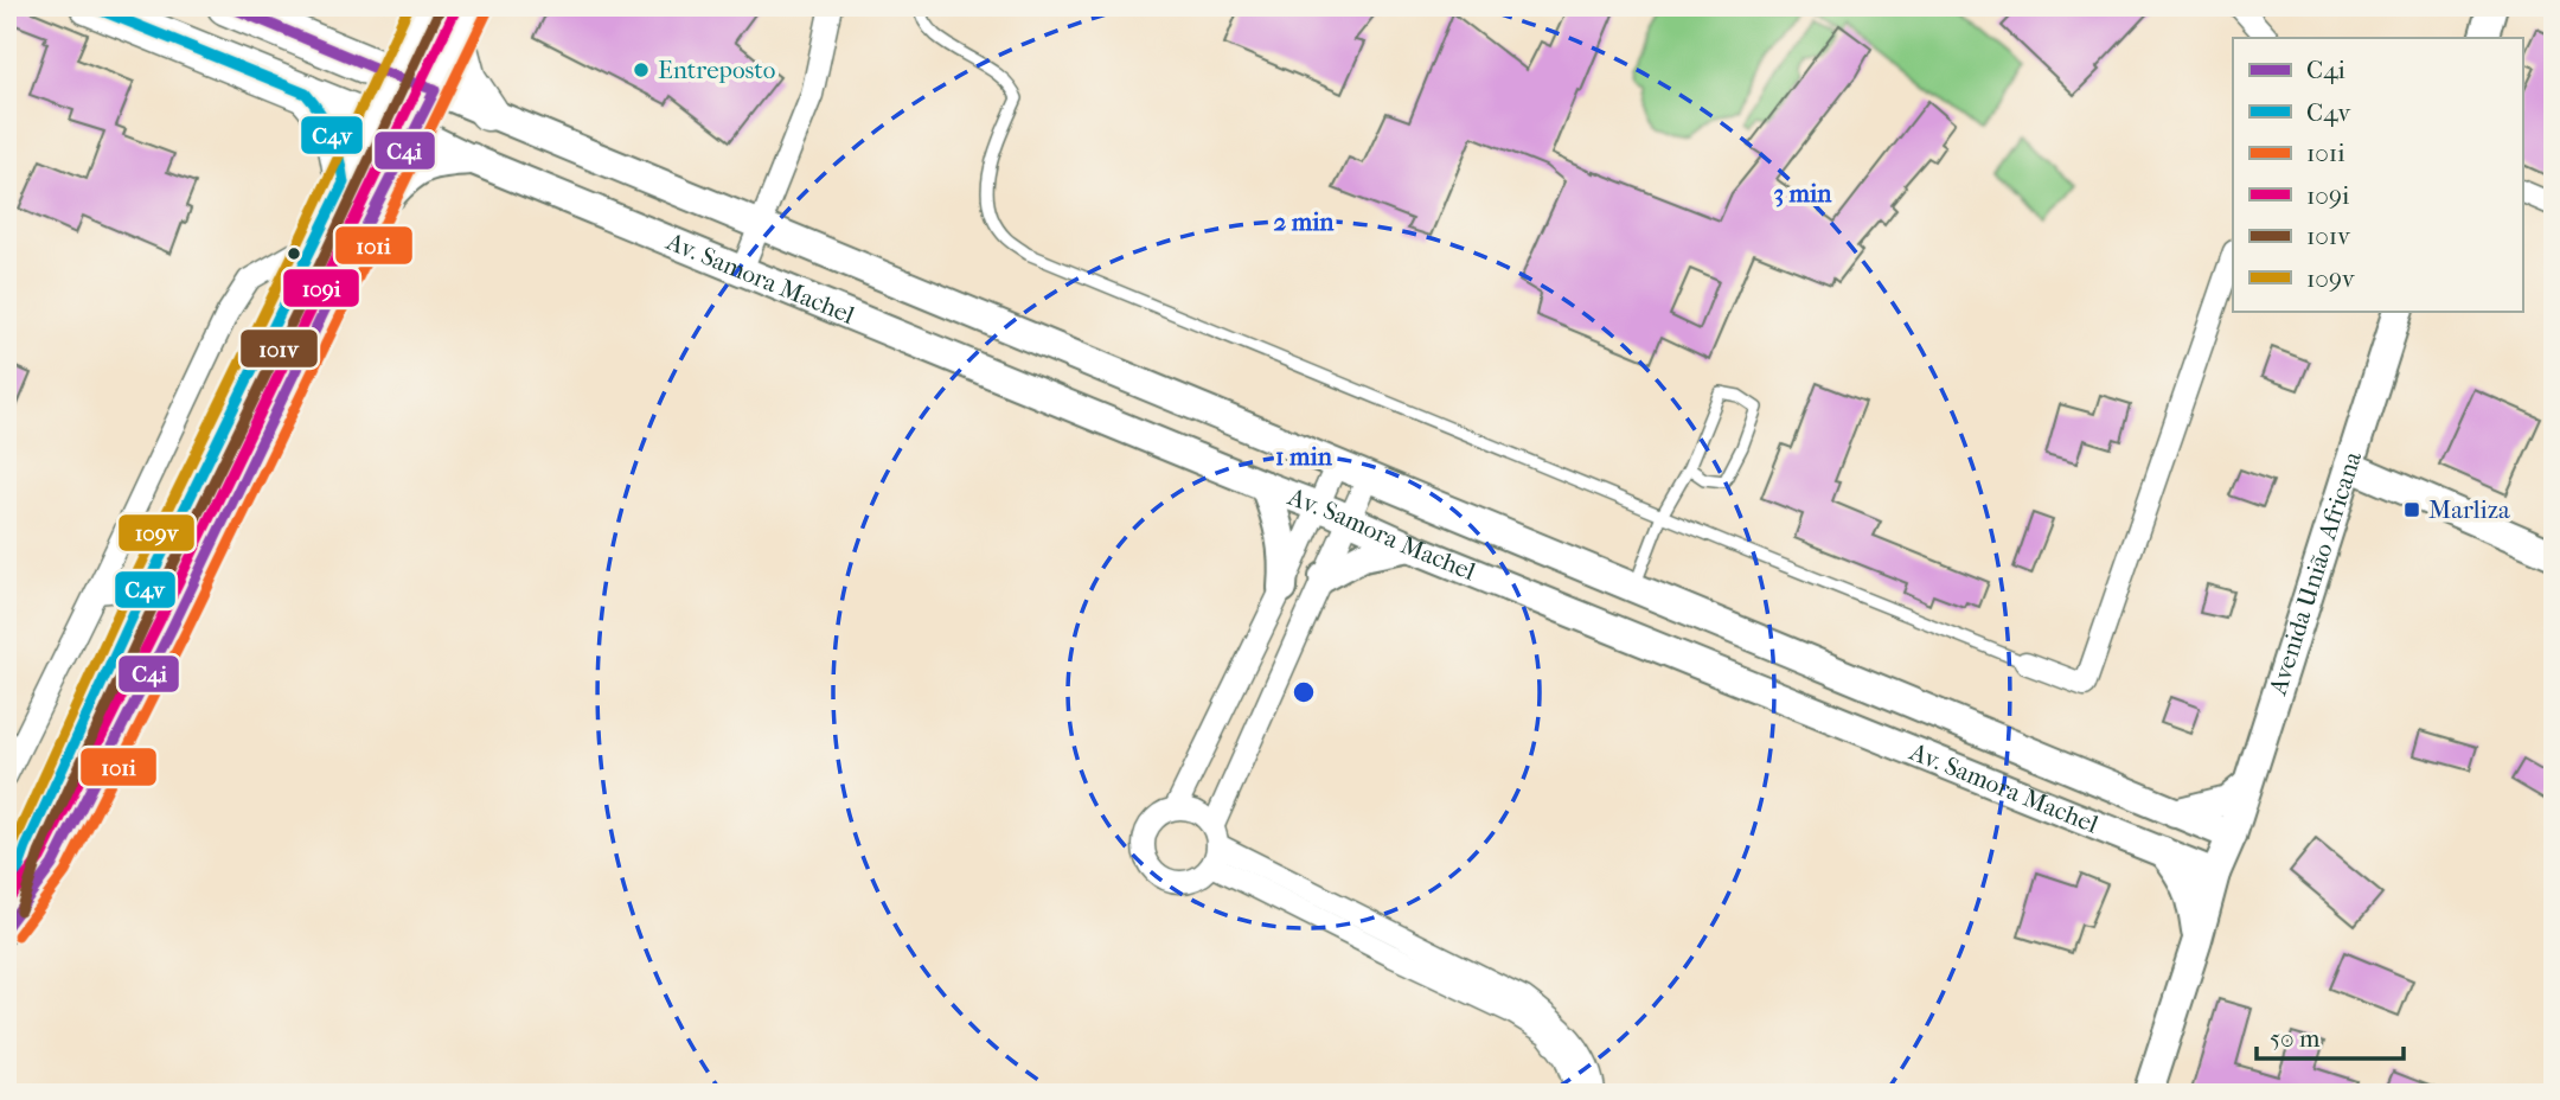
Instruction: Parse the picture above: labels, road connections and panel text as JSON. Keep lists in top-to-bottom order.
{
  "streets": {
    "main road": ["Av. Samora Machel", "Avenida União Africana"]
  },
  "crossings": [
    ["Av. Samora Machel", "Avenida União Africana"]
  ],
  "places": {
    "other": ["Entreposto"],
    "transit": ["Marliza"]
  },
  "lines": [
    "transit line C4i",
    "transit line C4v",
    "transit line 109i",
    "transit line 109v",
    "transit line 101i",
    "transit line 101v"
  ],
  "legend": [
    "C4i",
    "C4v",
    "101i",
    "109i",
    "101v",
    "109v"
  ],
  "scale_bar": "50 m",
  "rings": ["3 min", "2 min", "1 min"]
}
